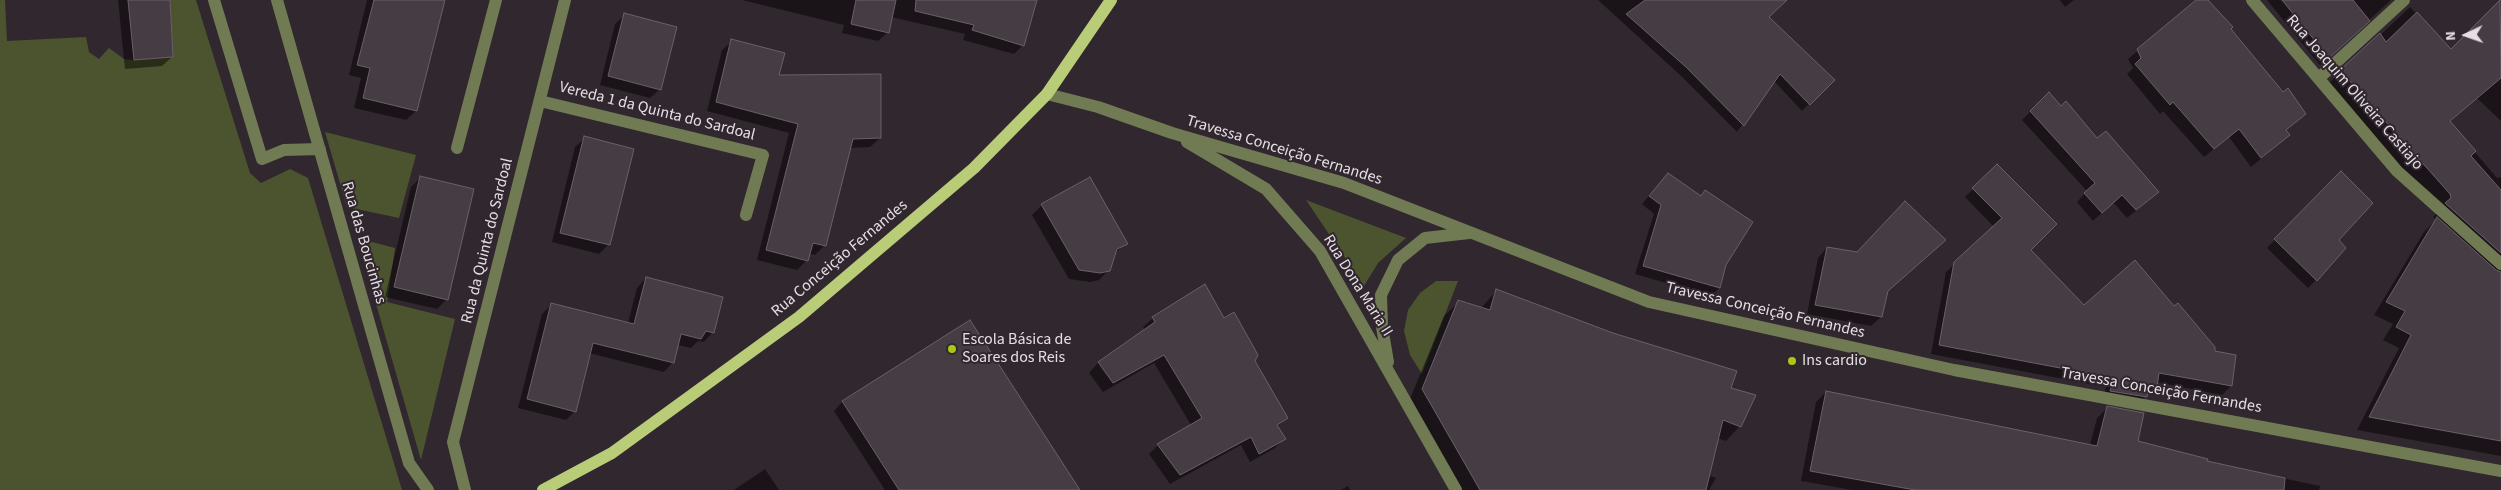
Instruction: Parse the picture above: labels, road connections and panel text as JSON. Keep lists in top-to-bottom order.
{
  "streets": {
    "main road": ["Rua Conceição Fernandes"],
    "street": [
      "Rua Joaquim Oliveira Castiajo",
      "Vereda 1 da Quinta do Sardoal",
      "Travessa Conceição Fernandes",
      "Rua da Quinta do Sardoal",
      "Rua das Boucinhas",
      "Rua Dona Maria II"
    ]
  },
  "crossings": [
    ["Vereda 1 da Quinta do Sardoal", "Rua da Quinta do Sardoal"],
    ["Travessa Conceição Fernandes", "Rua Conceição Fernandes"],
    ["Travessa Conceição Fernandes", "Rua Dona Maria II"]
  ],
  "places": ["Escola Básica de Soares dos Reis", "Ins cardio"],
  "north": "left"
}
